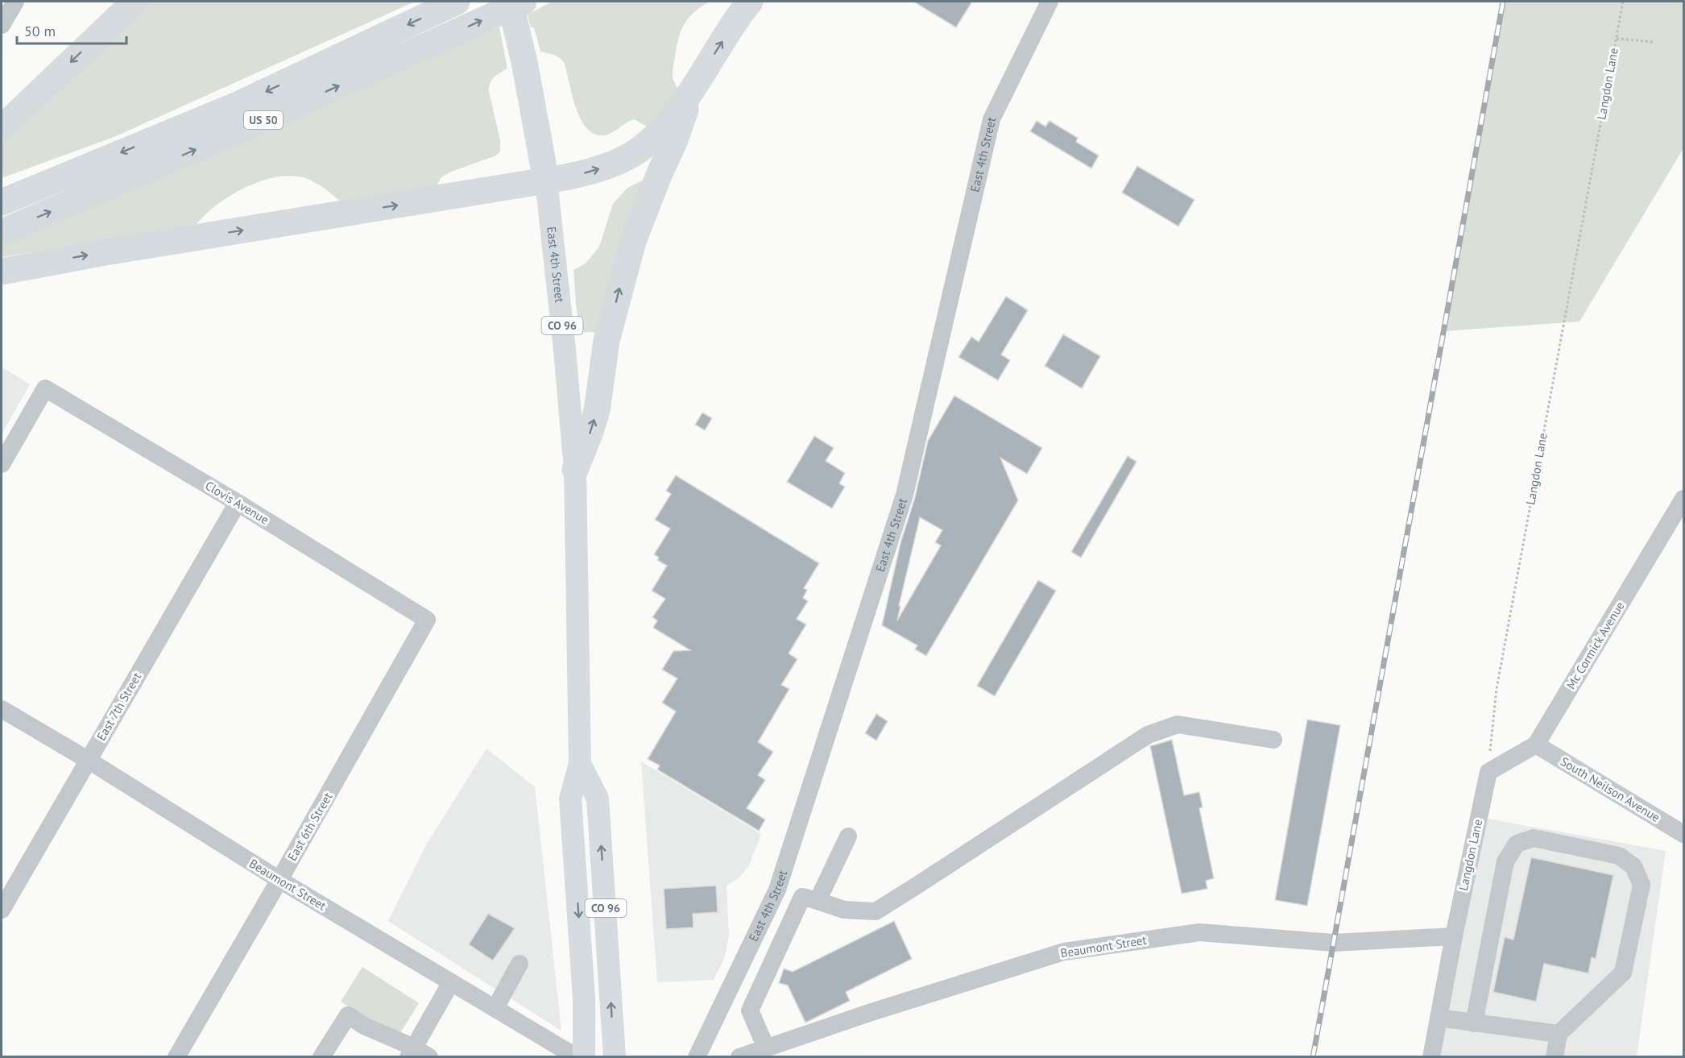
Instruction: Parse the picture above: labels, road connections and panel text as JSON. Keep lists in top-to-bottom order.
{
  "streets": {
    "highway": ["US 50", "East 4th Street", "CO 96"],
    "street": [
      "Langdon Lane",
      "Clovis Avenue",
      "Mc Cormick Avenue",
      "East 7th Street",
      "South Neilson Avenue",
      "East 6th Street",
      "Beaumont Street"
    ]
  },
  "crossings": [
    ["Langdon Lane", "Mc Cormick Avenue"],
    ["Langdon Lane", "Beaumont Street"],
    ["East 4th Street", "CO 96"],
    ["Clovis Avenue", "East 7th Street"],
    ["Clovis Avenue", "East 6th Street"],
    ["Mc Cormick Avenue", "South Neilson Avenue"],
    ["East 7th Street", "Beaumont Street"],
    ["East 6th Street", "Beaumont Street"]
  ],
  "scale_bar": "50 m"
}
